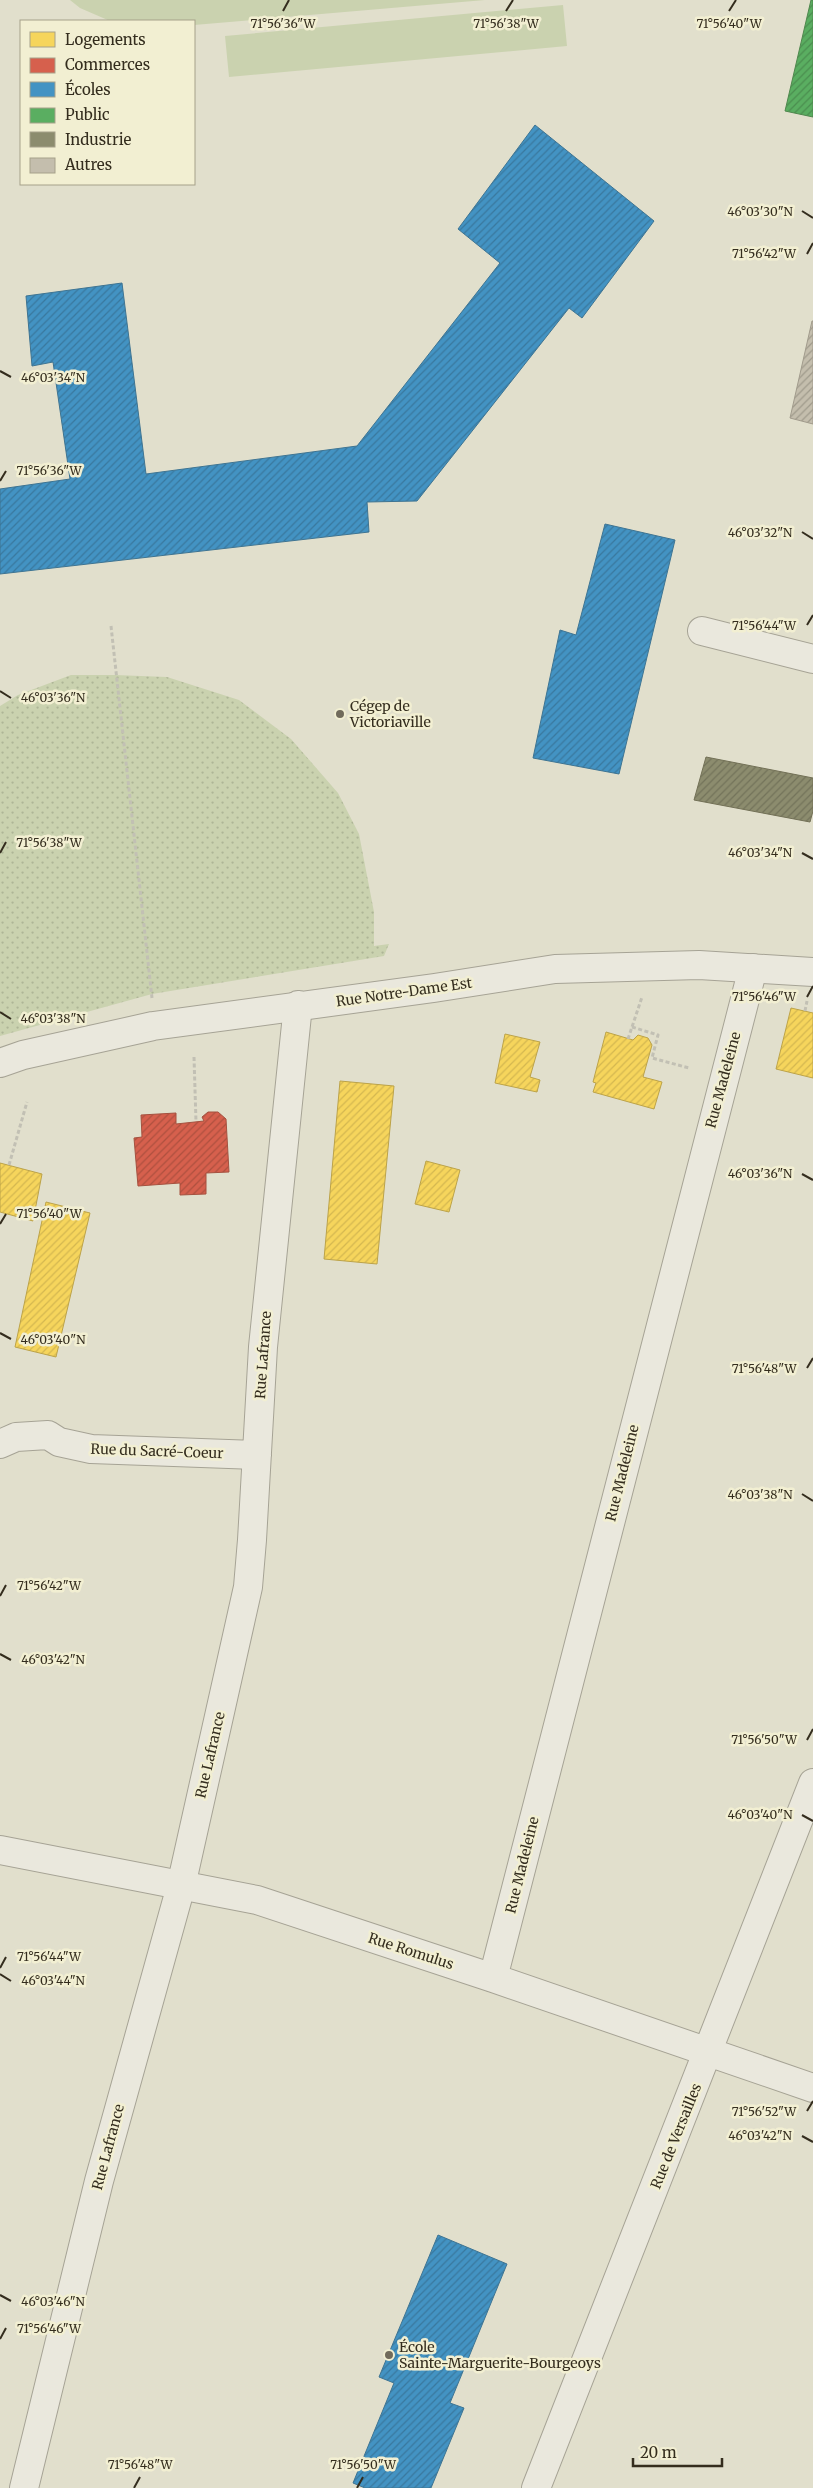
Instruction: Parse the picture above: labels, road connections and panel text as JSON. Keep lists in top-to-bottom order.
{
  "streets": {
    "street": [
      "Rue Notre-Dame Est",
      "Rue Madeleine",
      "Rue Lafrance",
      "Rue du Sacré-Coeur",
      "Rue Romulus",
      "Rue de Versailles"
    ]
  },
  "crossings": [
    ["Rue Notre-Dame Est", "Rue Madeleine"],
    ["Rue Notre-Dame Est", "Rue Lafrance"],
    ["Rue Madeleine", "Rue Romulus"],
    ["Rue Lafrance", "Rue du Sacré-Coeur"],
    ["Rue Lafrance", "Rue Romulus"],
    ["Rue Romulus", "Rue de Versailles"]
  ],
  "places": ["Cégep de Victoriaville", "École Sainte-Marguerite-Bourgeoys"],
  "legend": [
    "Logements",
    "Commerces",
    "Écoles",
    "Public",
    "Industrie",
    "Autres"
  ],
  "scale_bar": "20 m",
  "coordinates": [
    "71°56'38\"W",
    "71°56'36\"W",
    "71°56'40\"W",
    "46°03'30\"N",
    "71°56'42\"W",
    "46°03'34\"N",
    "46°03'32\"N",
    "71°56'44\"W",
    "46°03'36\"N",
    "71°56'46\"W",
    "46°03'38\"N",
    "46°03'40\"N",
    "71°56'48\"W",
    "46°03'42\"N",
    "71°56'50\"W",
    "46°03'44\"N",
    "71°56'52\"W",
    "46°03'46\"N"
  ]
}
